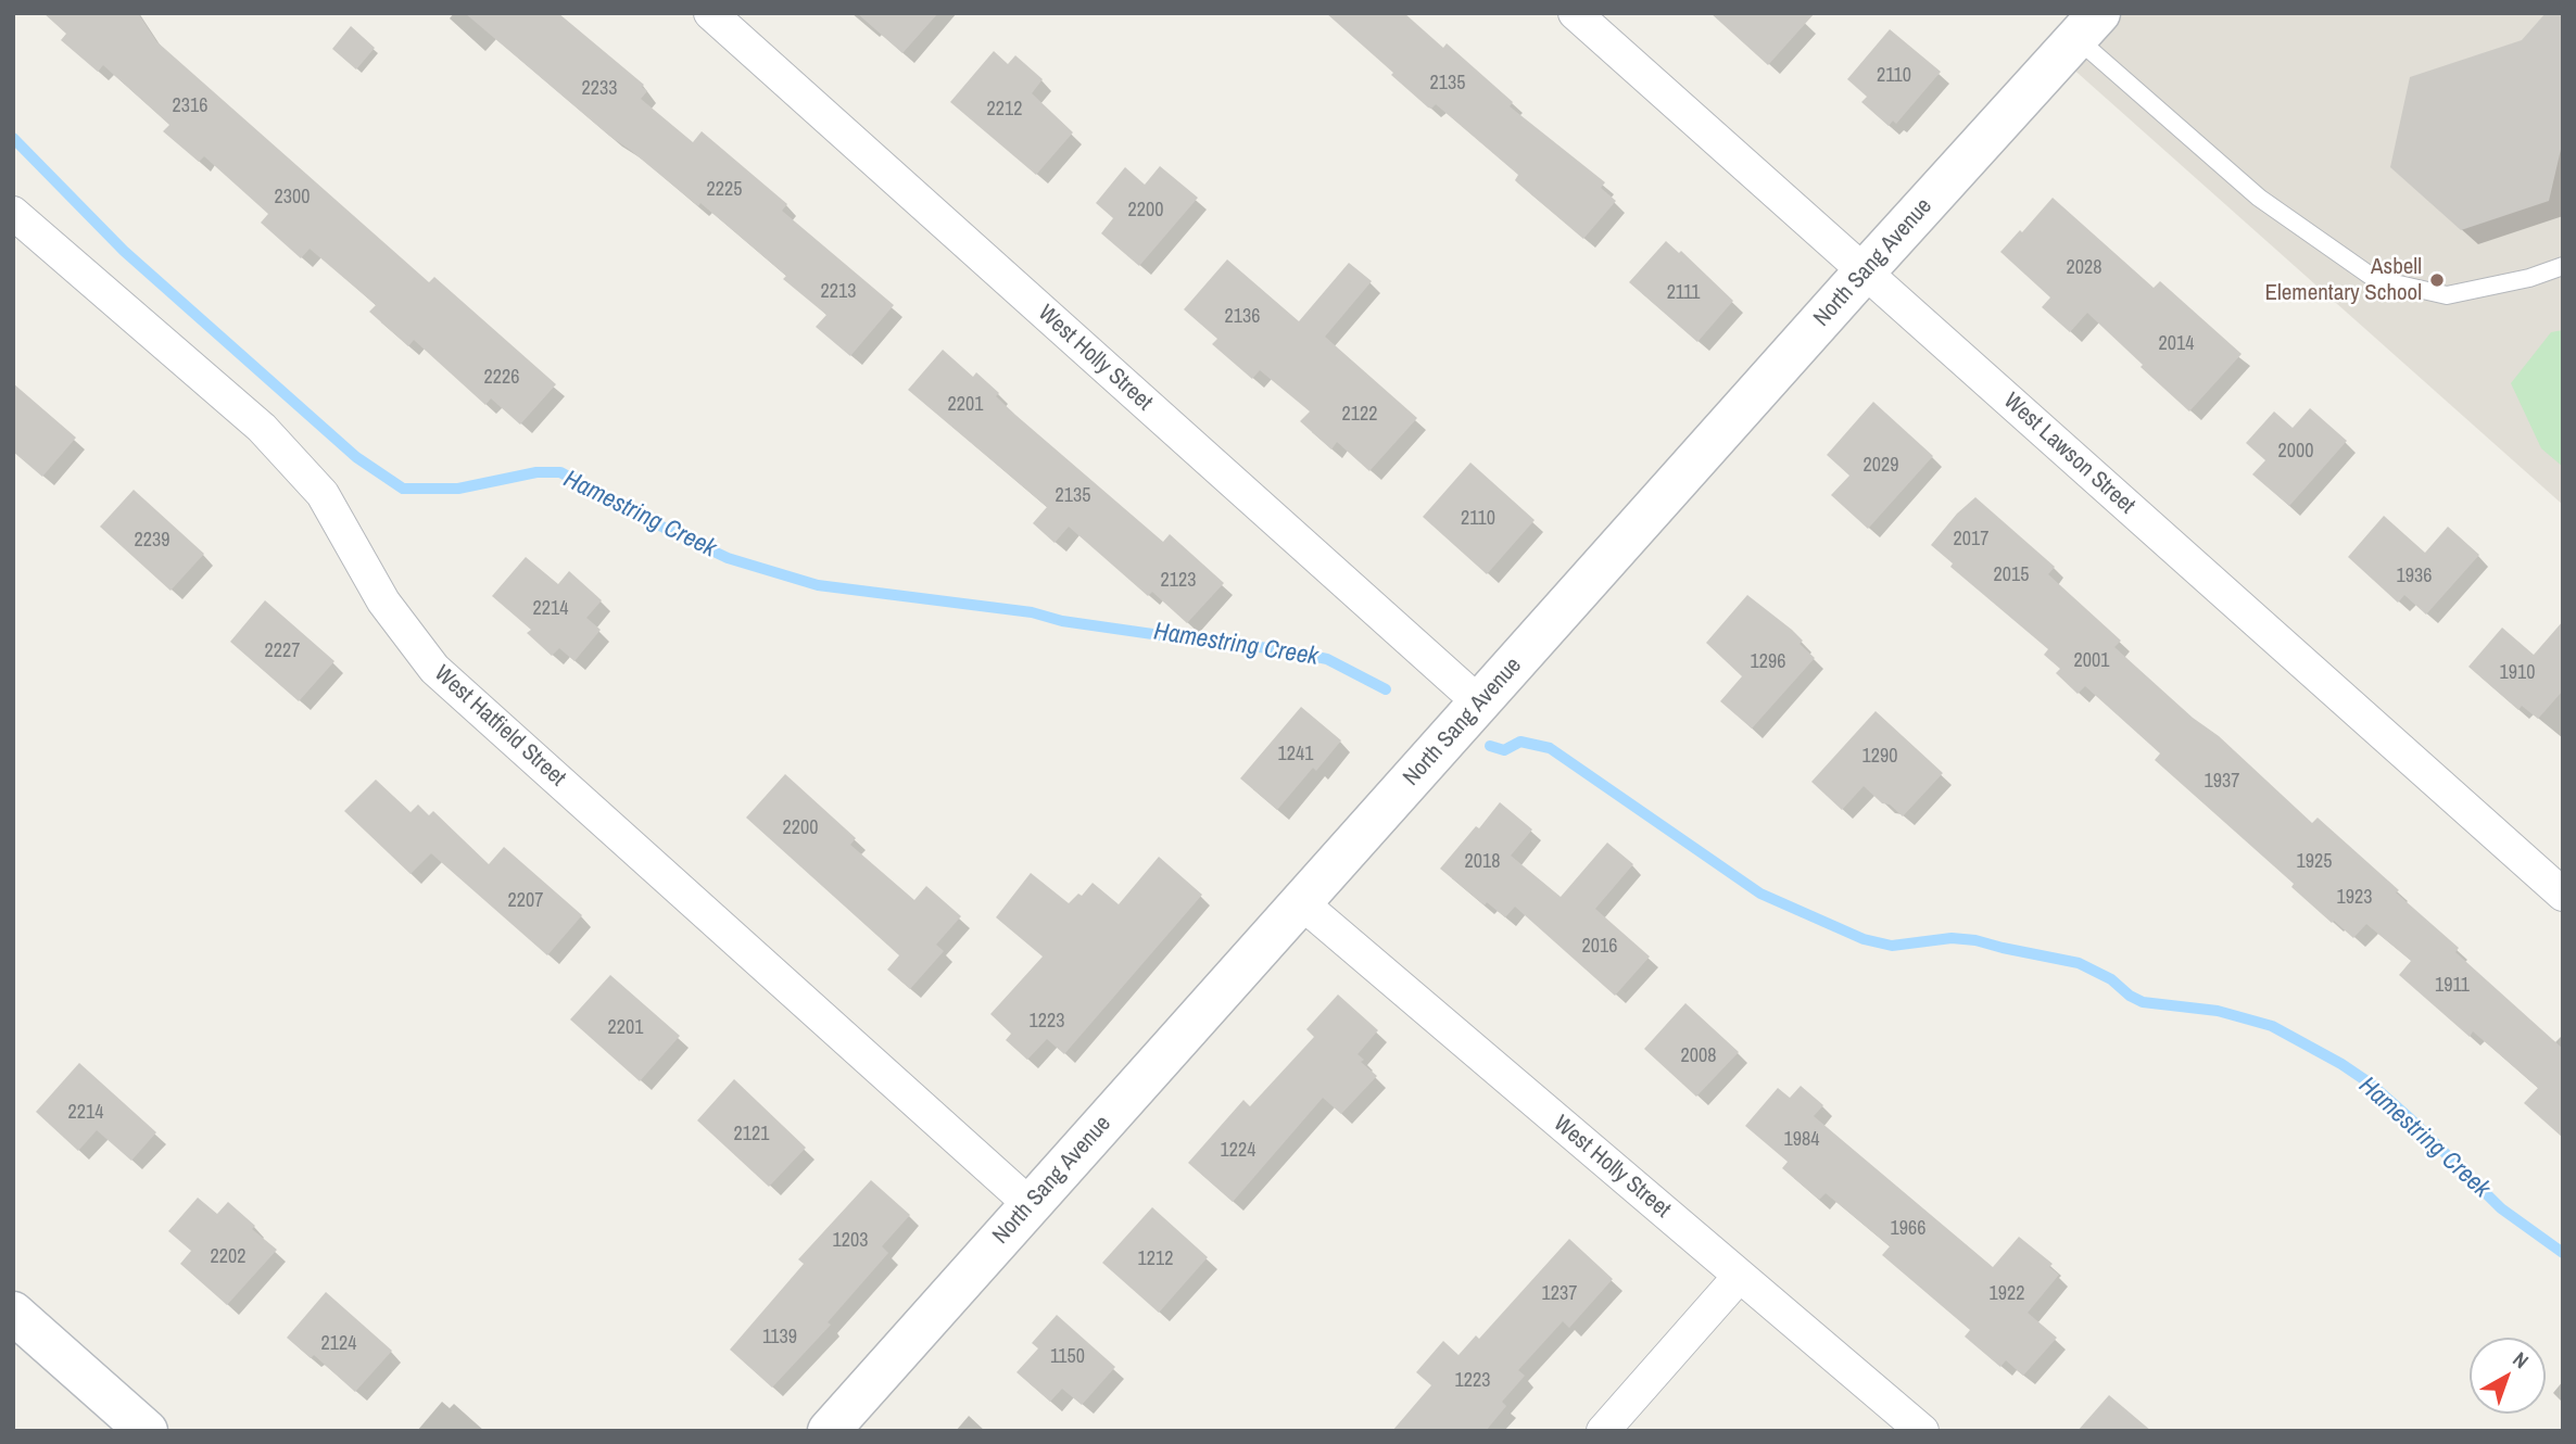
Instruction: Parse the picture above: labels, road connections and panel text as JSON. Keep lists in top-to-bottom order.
{
  "streets": {
    "street": [
      "North Sang Avenue",
      "West Holly Street",
      "West Lawson Street",
      "West Hatfield Street"
    ]
  },
  "crossings": [
    ["North Sang Avenue", "West Holly Street"],
    ["North Sang Avenue", "West Lawson Street"],
    ["North Sang Avenue", "West Hatfield Street"]
  ],
  "water": ["Hamestring Creek"],
  "places": ["Asbell Elementary School"],
  "house_numbers": [
    "2110",
    "2135",
    "2233",
    "2316",
    "2212",
    "2225",
    "2300",
    "2200",
    "2028",
    "2213",
    "2111",
    "2136",
    "2014",
    "2226",
    "2201",
    "2122",
    "2000",
    "2029",
    "2135",
    "2110",
    "2017",
    "2239",
    "2015",
    "1936",
    "2123",
    "2214",
    "2227",
    "2001",
    "1296",
    "1910",
    "1241",
    "1290",
    "1937",
    "2200",
    "2018",
    "1925",
    "1923",
    "2207",
    "2016",
    "1911",
    "1223",
    "2201",
    "2008",
    "2214",
    "2121",
    "1984",
    "1224",
    "1966",
    "1203",
    "2202",
    "1212",
    "1237",
    "1922",
    "1139",
    "2124",
    "1150",
    "1223"
  ],
  "north": "top right"
}
